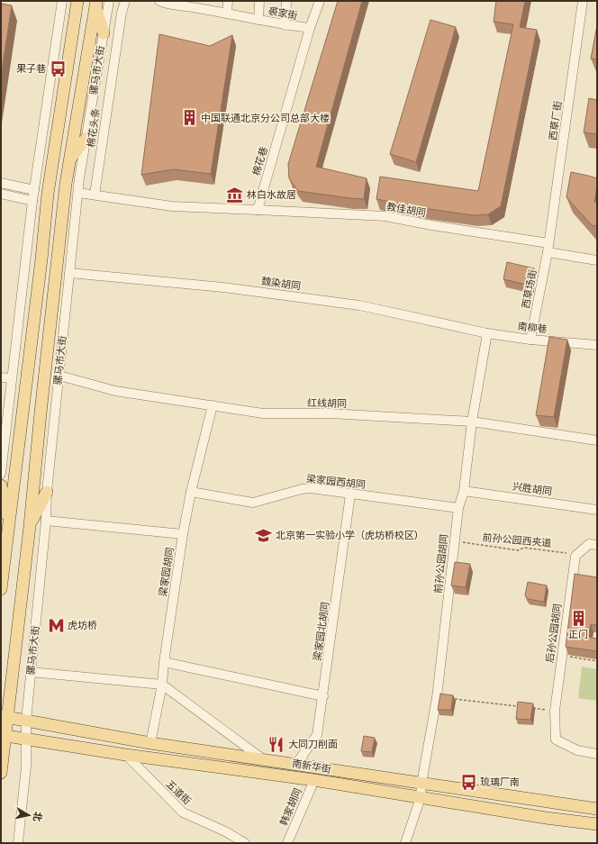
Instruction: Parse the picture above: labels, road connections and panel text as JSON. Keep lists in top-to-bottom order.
{
  "streets": {
    "main road": ["骡马市大街", "南新华街"],
    "street": [
      "裘家街",
      "西草厂街",
      "棉花头条",
      "棉花巷",
      "教佳胡同",
      "魏染胡同",
      "西草场街",
      "南柳巷",
      "红线胡同",
      "梁家园西胡同",
      "兴胜胡同",
      "前孙公园胡同",
      "梁家园胡同",
      "梁家园北胡同",
      "后孙公园胡同",
      "五道街",
      "韩家胡同"
    ],
    "path": ["前孙公园西夹道"]
  },
  "crossings": [
    ["裘家街", "棉花巷"],
    ["骡马市大街", "魏染胡同"],
    ["骡马市大街", "红线胡同"],
    ["骡马市大街", "南新华街"],
    ["西草厂街", "教佳胡同"],
    ["西草厂街", "西草场街"],
    ["棉花巷", "教佳胡同"],
    ["教佳胡同", "西草场街"],
    ["魏染胡同", "南柳巷"],
    ["魏染胡同", "前孙公园胡同"],
    ["西草场街", "南柳巷"],
    ["南柳巷", "前孙公园胡同"],
    ["红线胡同", "前孙公园胡同"],
    ["红线胡同", "梁家园胡同"],
    ["梁家园西胡同", "前孙公园胡同"],
    ["梁家园西胡同", "梁家园胡同"],
    ["梁家园西胡同", "梁家园北胡同"],
    ["兴胜胡同", "前孙公园胡同"],
    ["前孙公园西夹道", "前孙公园胡同"],
    ["前孙公园西夹道", "后孙公园胡同"],
    ["前孙公园胡同", "南新华街"],
    ["梁家园胡同", "南新华街"],
    ["梁家园北胡同", "南新华街"],
    ["南新华街", "五道街"],
    ["南新华街", "韩家胡同"]
  ],
  "places": {
    "bus stop": ["果子巷", "琉璃厂南"],
    "building": ["中国联通北京分公司总部大楼", "正门"],
    "museum": ["林白水故居"],
    "school or university": ["北京第一实验小学（虎坊桥校区)"],
    "metro station": ["虎坊桥"],
    "restaurant": ["大同刀削面"]
  },
  "north": "right"
}
